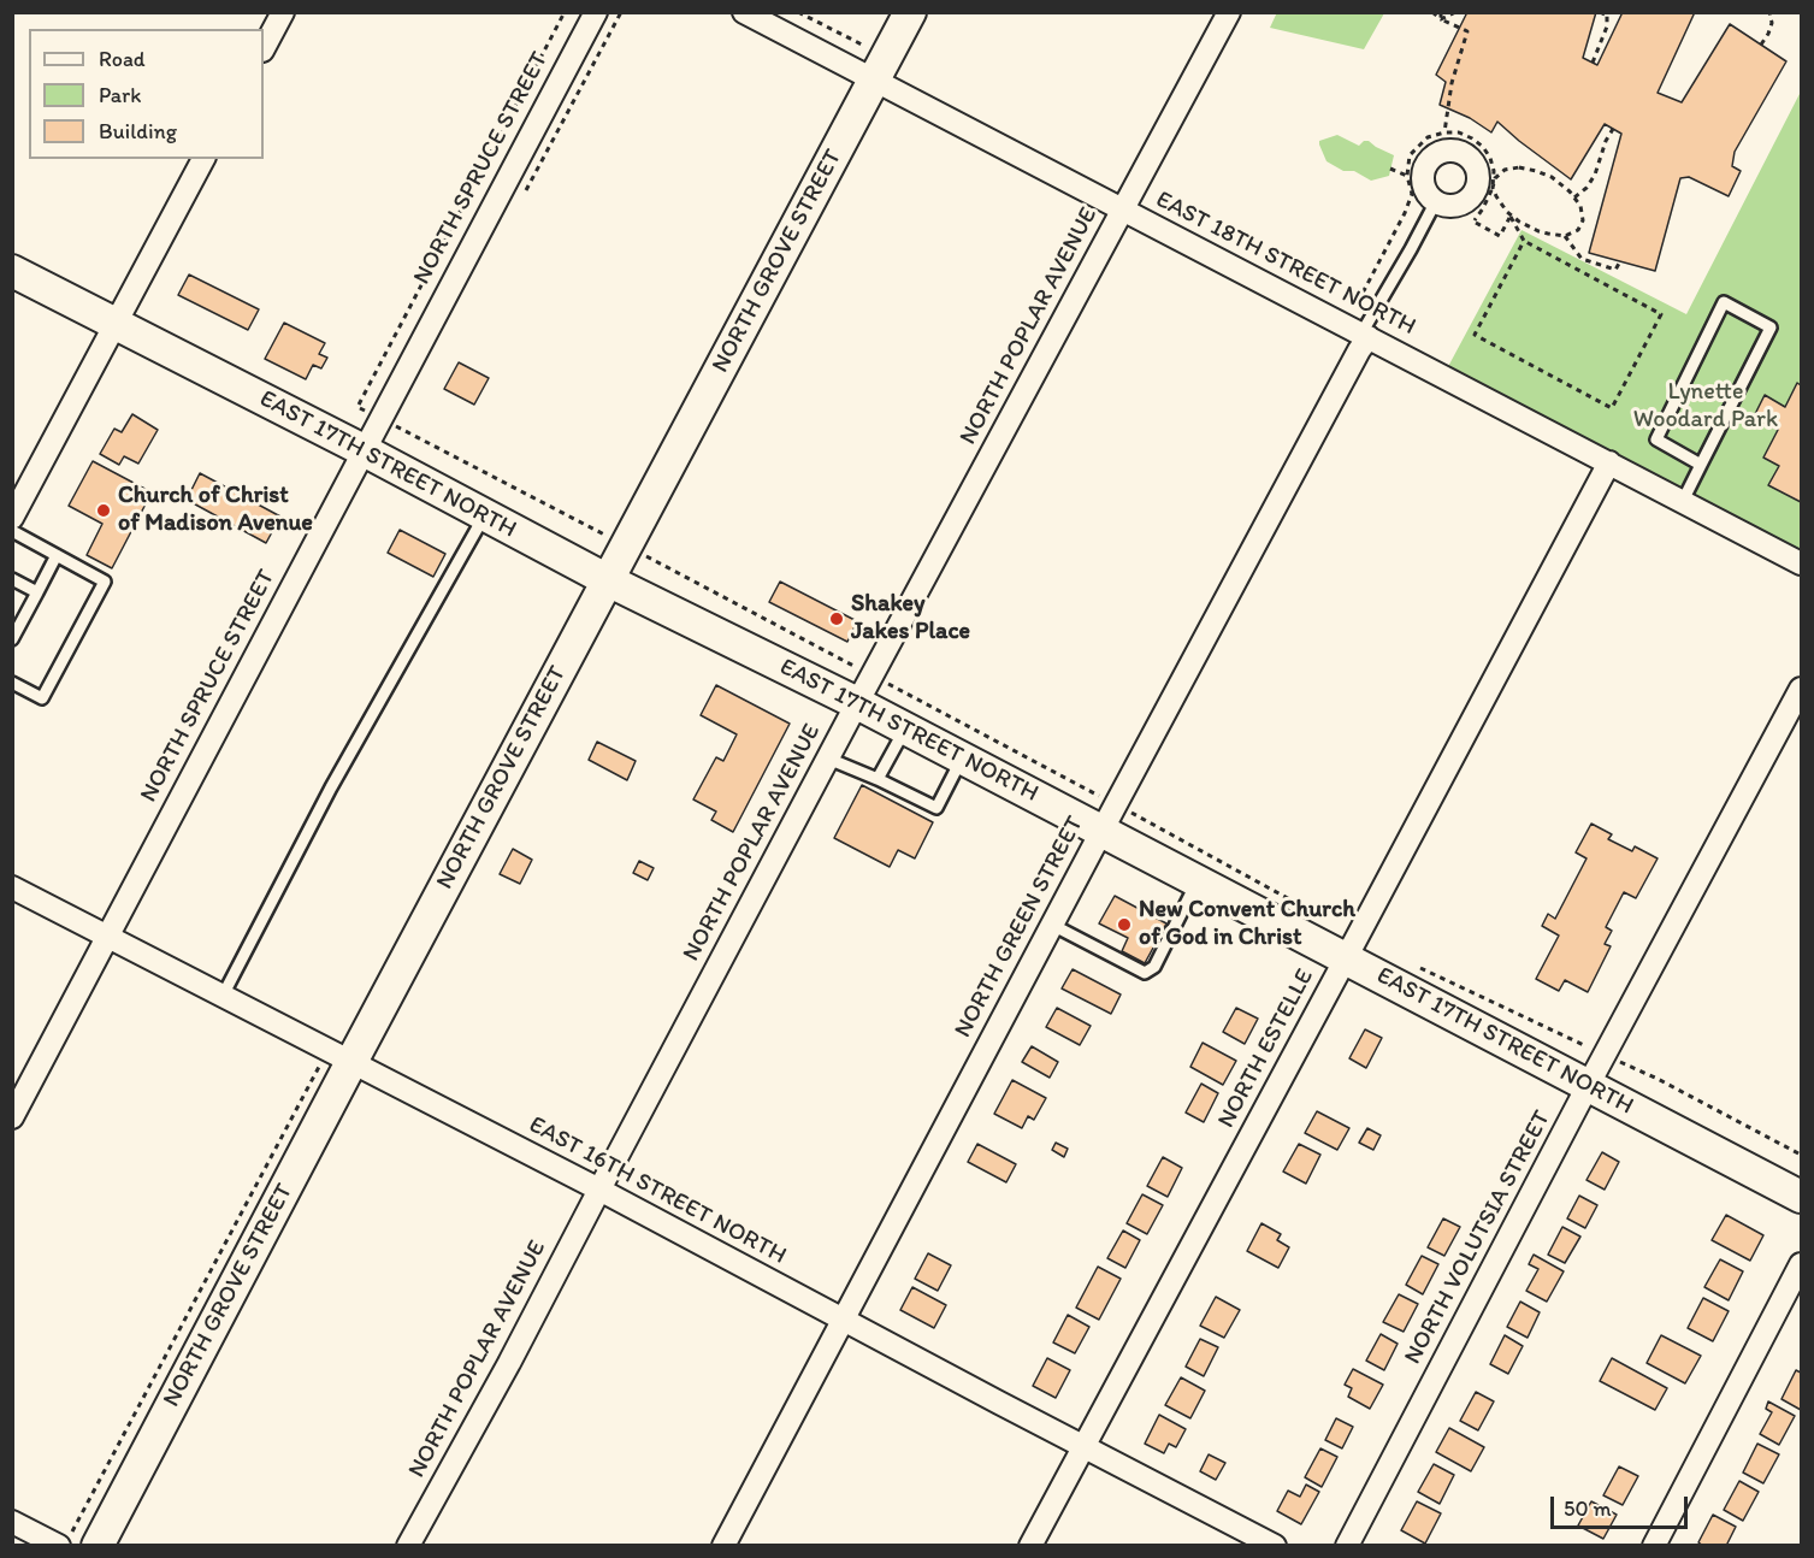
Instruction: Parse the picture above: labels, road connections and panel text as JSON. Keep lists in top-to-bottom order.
{
  "streets": {
    "street": [
      "NORTH SPRUCE STREET",
      "NORTH GROVE STREET",
      "EAST 18TH STREET NORTH",
      "NORTH POPLAR AVENUE",
      "EAST 17TH STREET NORTH",
      "NORTH GREEN STREET",
      "NORTH ESTELLE",
      "EAST 16TH STREET NORTH",
      "NORTH VOLUTSIA STREET"
    ]
  },
  "crossings": [
    ["NORTH SPRUCE STREET", "EAST 17TH STREET NORTH"],
    ["NORTH SPRUCE STREET", "EAST 16TH STREET NORTH"],
    ["NORTH GROVE STREET", "EAST 18TH STREET NORTH"],
    ["NORTH GROVE STREET", "EAST 17TH STREET NORTH"],
    ["NORTH GROVE STREET", "EAST 16TH STREET NORTH"],
    ["EAST 18TH STREET NORTH", "NORTH POPLAR AVENUE"],
    ["EAST 18TH STREET NORTH", "NORTH GREEN STREET"],
    ["EAST 18TH STREET NORTH", "NORTH ESTELLE"],
    ["NORTH POPLAR AVENUE", "EAST 17TH STREET NORTH"],
    ["NORTH POPLAR AVENUE", "EAST 16TH STREET NORTH"],
    ["EAST 17TH STREET NORTH", "NORTH GREEN STREET"],
    ["EAST 17TH STREET NORTH", "NORTH ESTELLE"],
    ["EAST 17TH STREET NORTH", "NORTH VOLUTSIA STREET"],
    ["NORTH GREEN STREET", "EAST 16TH STREET NORTH"],
    ["NORTH ESTELLE", "EAST 16TH STREET NORTH"]
  ],
  "parks": ["Lynette Woodard Park"],
  "places": ["Church of Christ of Madison Avenue", "Shakey Jakes Place", "New Convent Church of God in Christ"],
  "legend": ["Road", "Park", "Building"],
  "scale_bar": "50 m"
}
